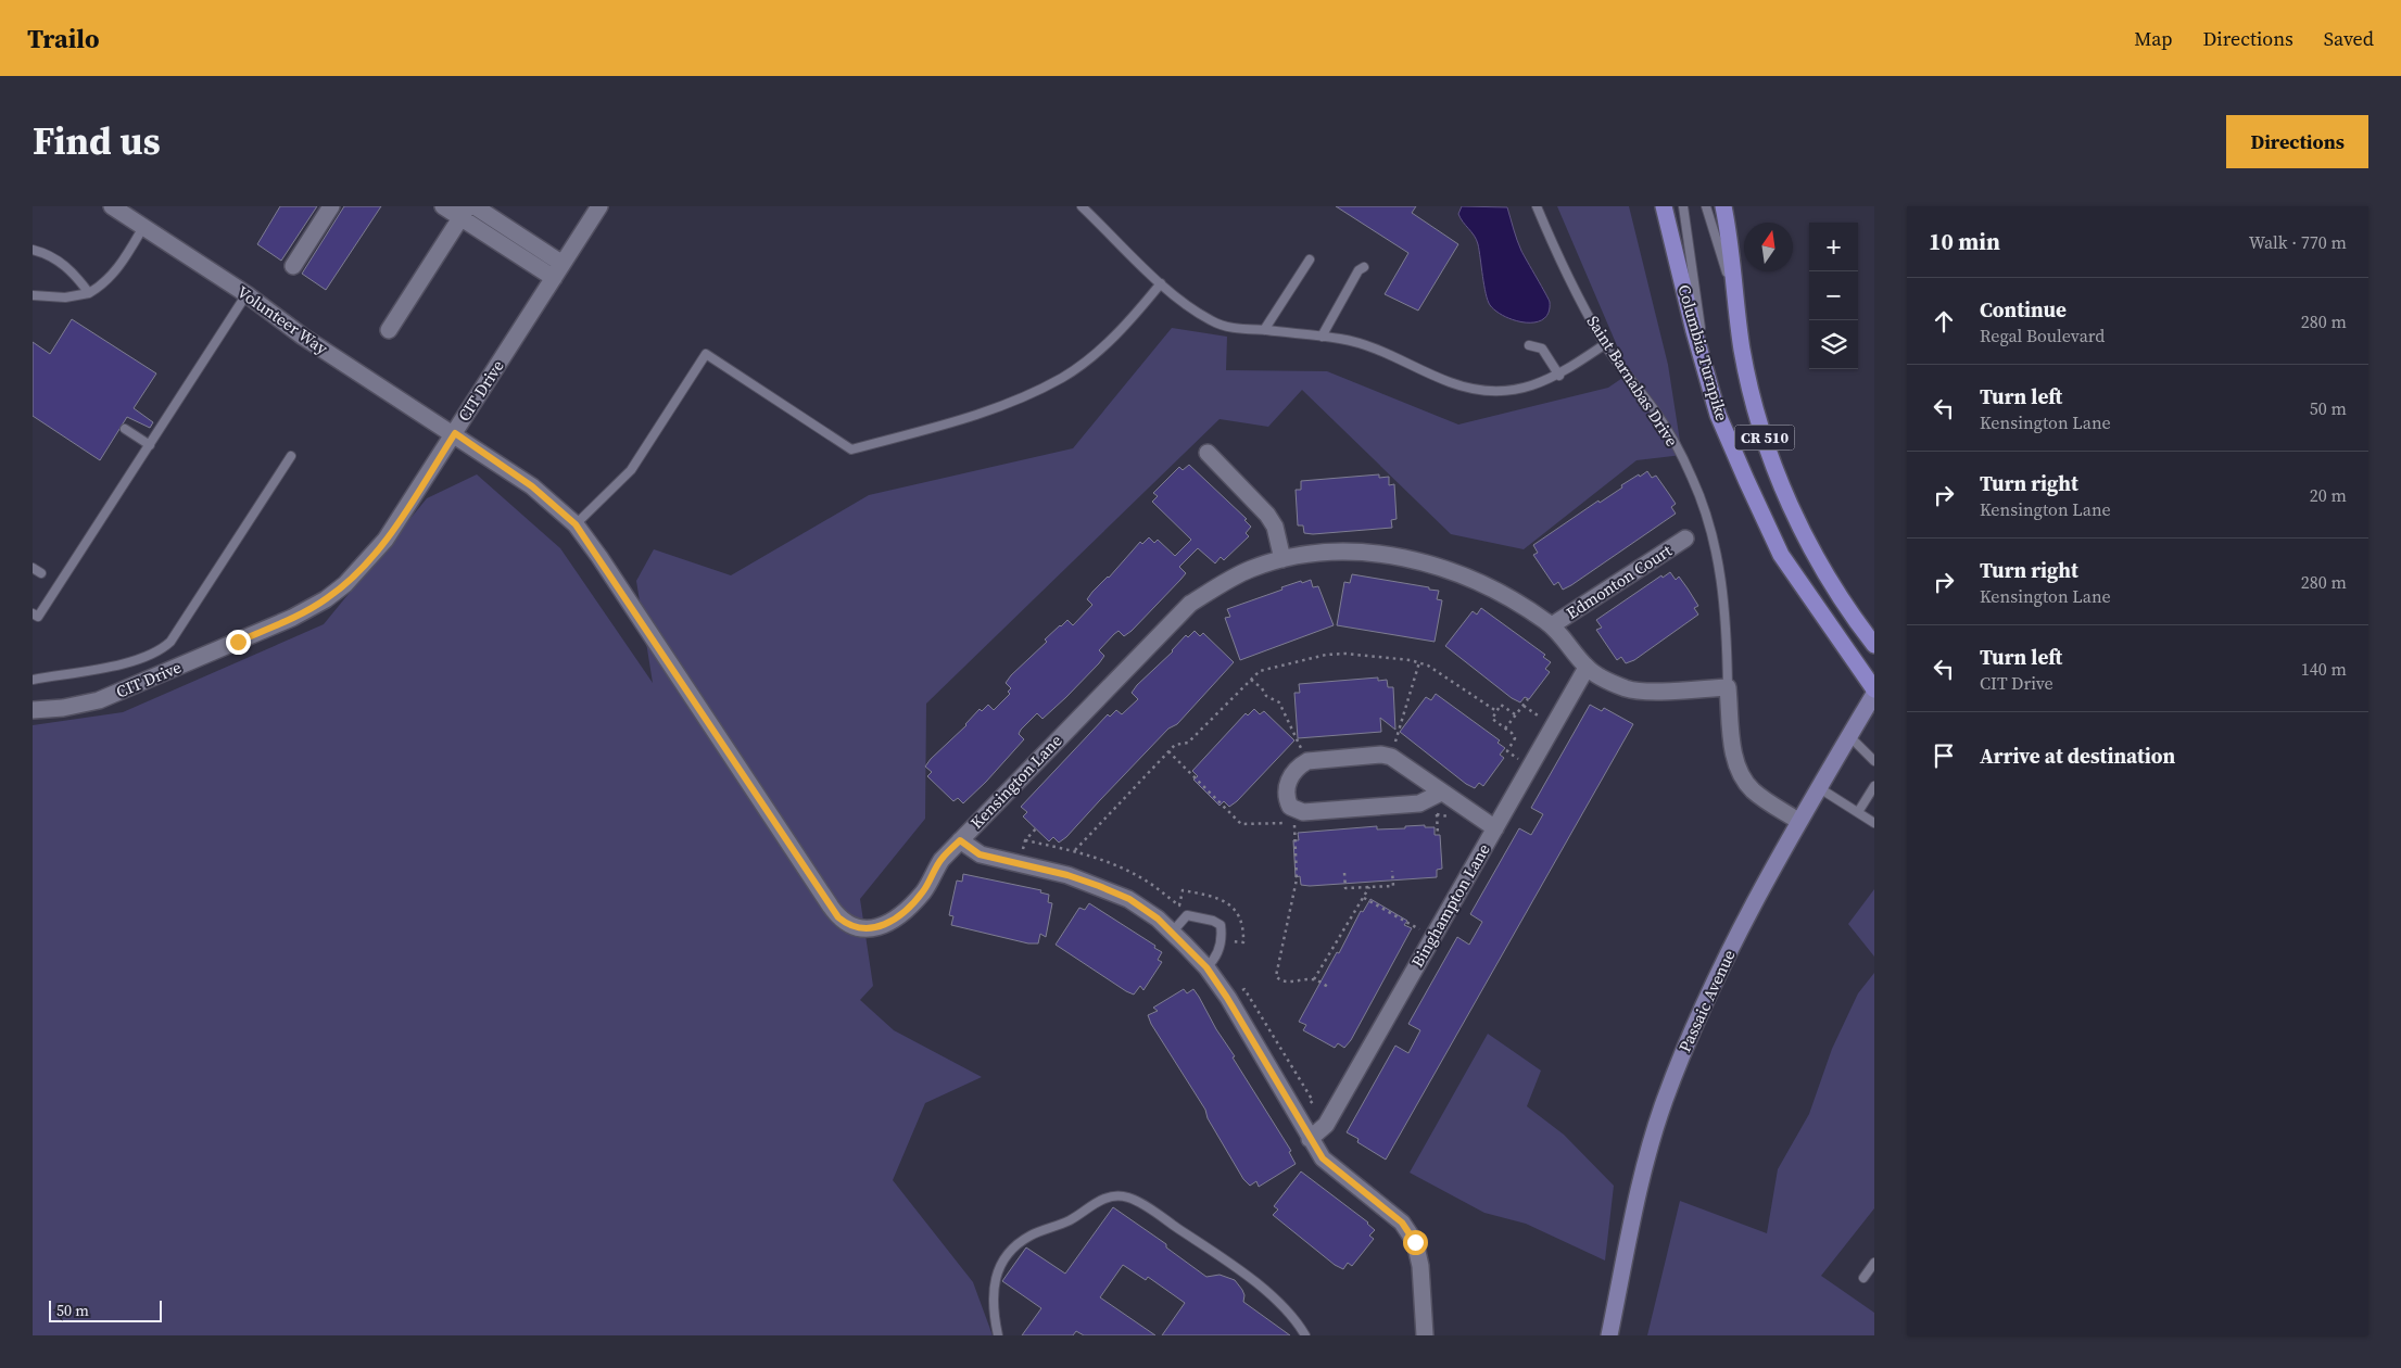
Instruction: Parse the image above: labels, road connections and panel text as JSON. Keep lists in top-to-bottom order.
{
  "streets": {
    "main road": ["Columbia Turnpike", "CR 510", "Passaic Avenue"],
    "street": [
      "Volunteer Way",
      "Saint Barnabas Drive",
      "CIT Drive",
      "Edmonton Court",
      "Kensington Lane",
      "Binghampton Lane"
    ]
  },
  "crossings": [
    ["Volunteer Way", "CIT Drive"],
    ["Volunteer Way", "Kensington Lane"],
    ["Saint Barnabas Drive", "Kensington Lane"],
    ["Saint Barnabas Drive", "Passaic Avenue"],
    ["CIT Drive", "Kensington Lane"],
    ["Edmonton Court", "Kensington Lane"],
    ["Kensington Lane", "Binghampton Lane"]
  ],
  "scale_bar": "50 m",
  "north": "top",
  "page": {
    "header": "Trailo",
    "nav": ["Map", "Directions", "Saved"],
    "title": "Find us",
    "buttons": "Directions",
    "heading": ["10 min", "Walk · 770 m"],
    "map_buttons": ["+", "−"],
    "list": [
      ["Continue", "Regal Boulevard", "280 m"],
      ["Turn left", "Kensington Lane", "50 m"],
      ["Turn right", "Kensington Lane", "20 m"],
      ["Turn right", "Kensington Lane", "280 m"],
      ["Turn left", "CIT Drive", "140 m"],
      "Arrive at destination"
    ],
    "scale": "50 m"
  }
}
